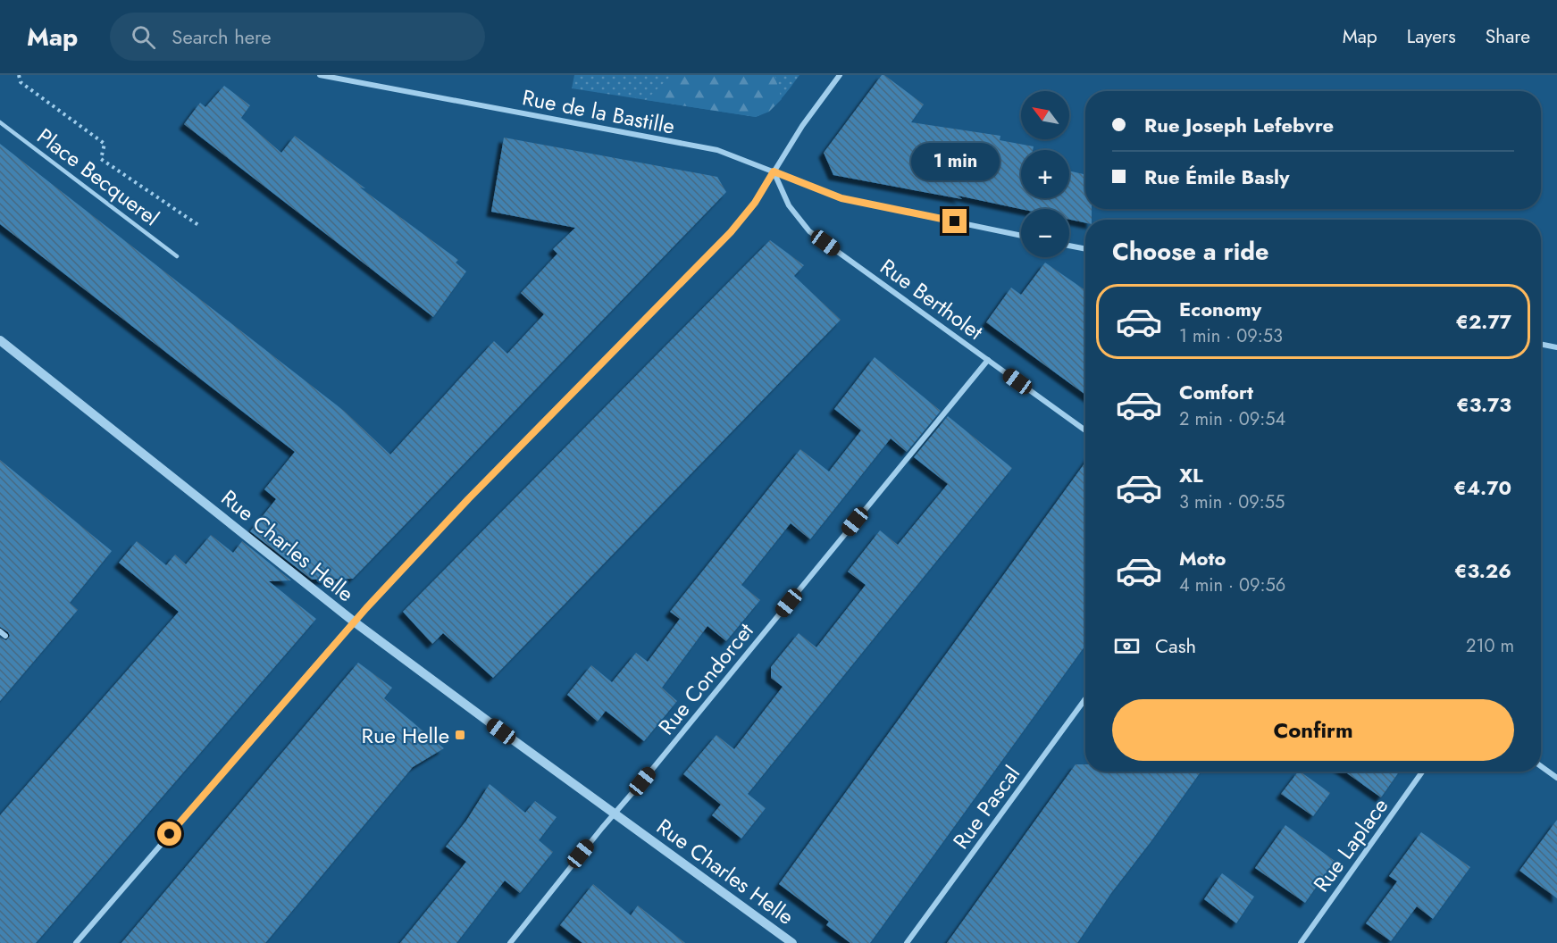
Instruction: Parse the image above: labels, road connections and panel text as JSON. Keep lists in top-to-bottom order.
{
  "streets": {
    "street": [
      "Rue de la Bastille",
      "Rue Bertholet",
      "Rue Charles Helle",
      "Rue Condorcet",
      "Rue Pascal",
      "Rue Laplace"
    ],
    "lane": ["Place Becquerel"]
  },
  "crossings": [
    ["Rue de la Bastille", "Rue Bertholet"],
    ["Rue Bertholet", "Rue Condorcet"],
    ["Rue Charles Helle", "Rue Condorcet"]
  ],
  "places": {
    "transit": ["Rue Helle"]
  },
  "north": "top left",
  "page": {
    "header": "Map",
    "search": "Search here",
    "nav": ["Map", "Layers", "Share"],
    "map_buttons": ["+", "−"],
    "banner": ["Rue Joseph Lefebvre", "Rue Émile Basly"],
    "bubble": "1 min",
    "heading": "Choose a ride",
    "list": [
      {
        "name": "Economy",
        "note": "1 min · 09:53",
        "value": "€2.77"
      },
      {
        "name": "Comfort",
        "note": "2 min · 09:54",
        "value": "€3.73"
      },
      {
        "name": "XL",
        "note": "3 min · 09:55",
        "value": "€4.70"
      },
      {
        "name": "Moto",
        "note": "4 min · 09:56",
        "value": "€3.26"
      }
    ],
    "pay": ["Cash", "210 m"],
    "buttons": "Confirm"
  }
}
